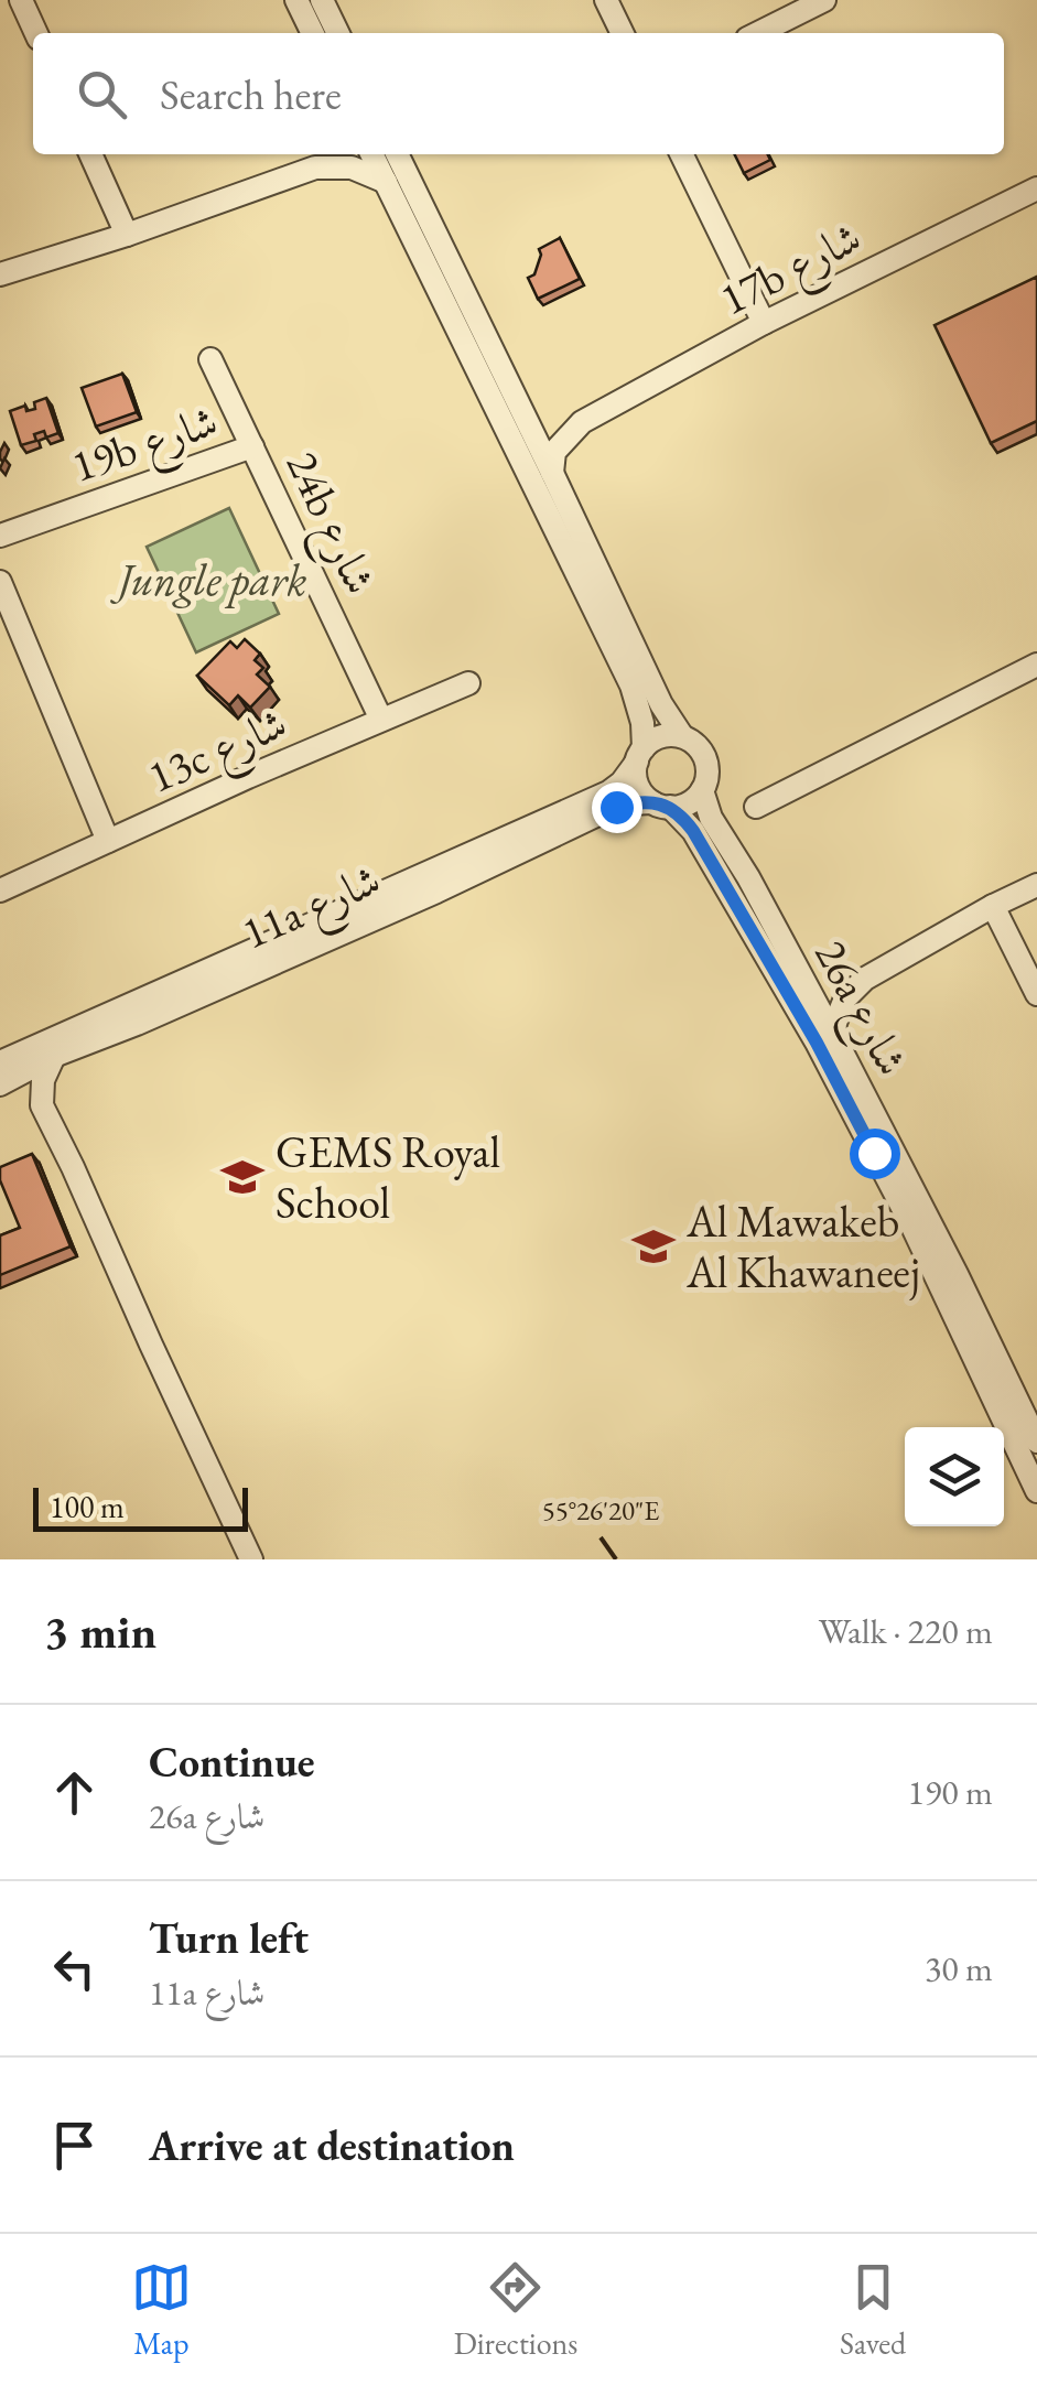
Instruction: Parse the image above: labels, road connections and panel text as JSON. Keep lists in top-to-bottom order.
{
  "streets": {
    "street": [
      "17b شارع",
      "19b شارع",
      "24b شارع",
      "13c شارع",
      "11a شارع",
      "26a شارع"
    ]
  },
  "crossings": [
    ["19b شارع", "24b شارع"],
    ["24b شارع", "13c شارع"],
    ["11a شارع", "26a شارع"]
  ],
  "parks": ["Jungle park"],
  "places": {
    "school or university": ["GEMS Royal School", "Al Mawakeb Al Khawaneej"]
  },
  "scale_bar": "100 m",
  "page": {
    "search": "Search here",
    "scale": "100 m",
    "heading": ["3 min", "Walk · 220 m"],
    "list": [
      ["Continue", "26a شارع", "190 m"],
      ["Turn left", "11a شارع", "30 m"],
      "Arrive at destination"
    ],
    "nav": ["Map", "Directions", "Saved"]
  },
  "coordinates": ["55°26'20\"E"]
}
